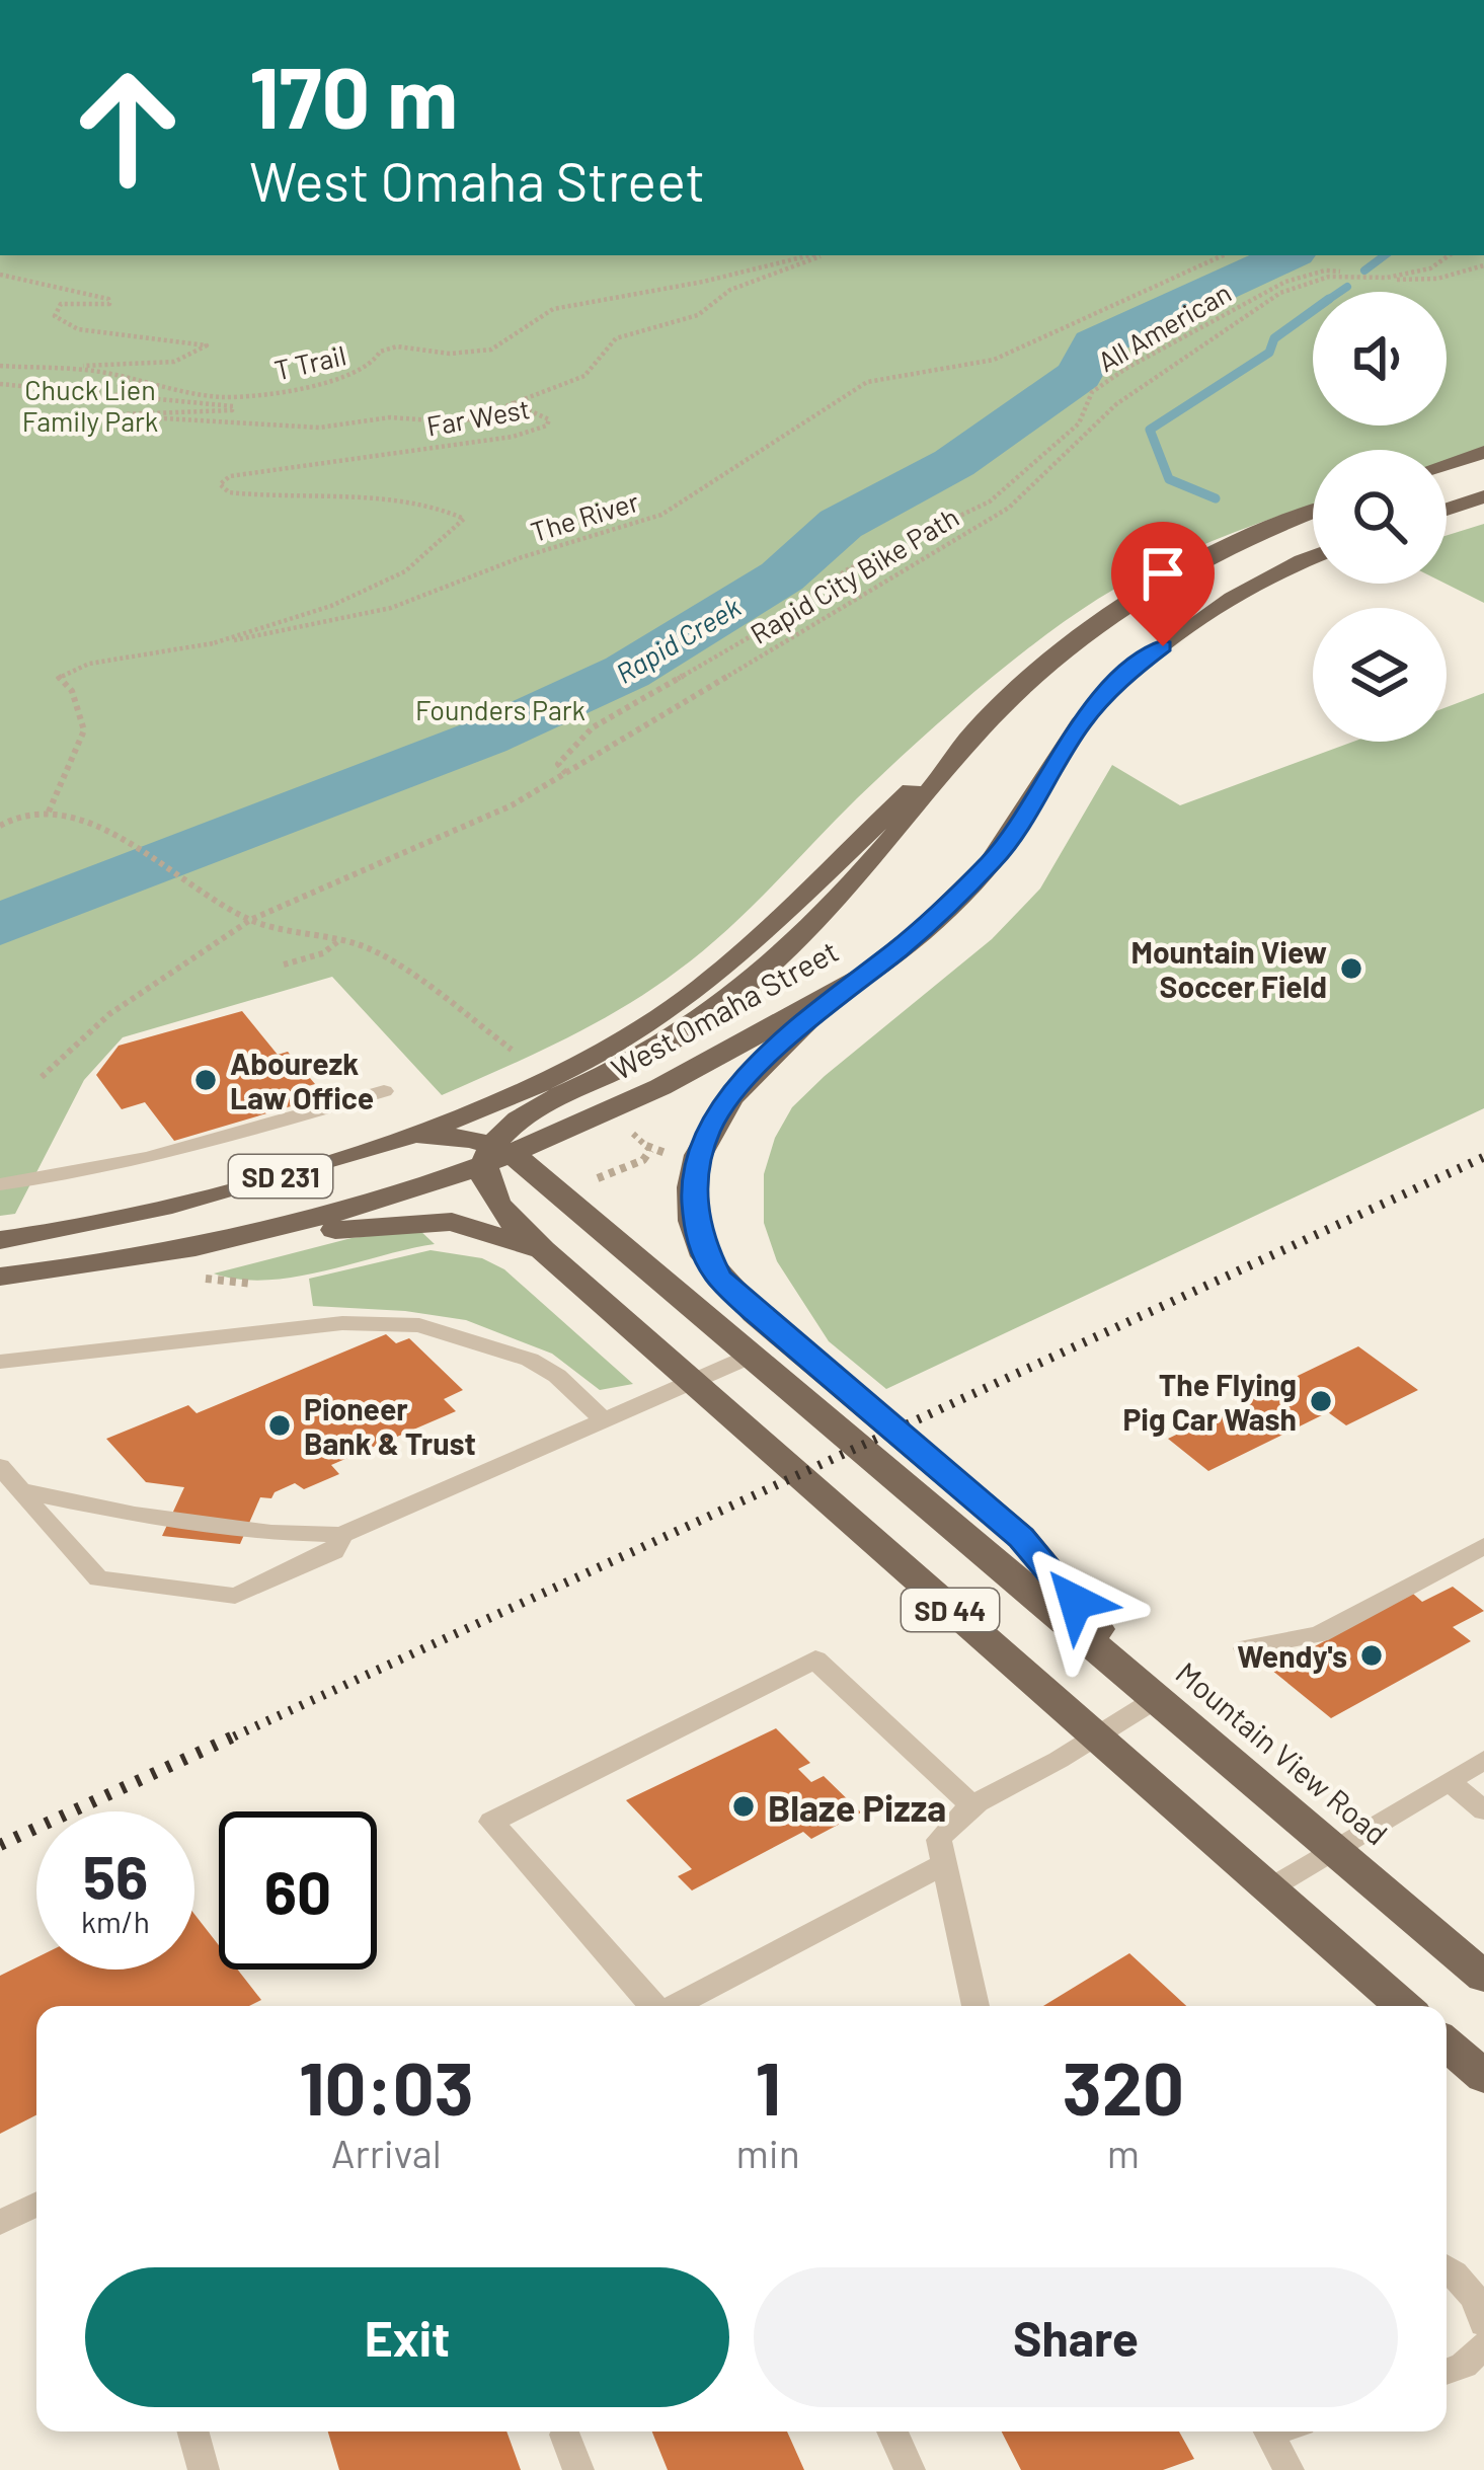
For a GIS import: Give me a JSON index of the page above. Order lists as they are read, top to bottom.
{
  "streets": {
    "main road": [
      "West Omaha Street",
      "SD 231",
      "SD 44",
      "Mountain View Road"
    ],
    "path": [
      "All American",
      "T Trail",
      "Far West",
      "The River",
      "Rapid City Bike Path"
    ]
  },
  "crossings": [
    ["All American", "Rapid City Bike Path"],
    ["Far West", "The River"],
    ["West Omaha Street", "SD 44"],
    ["West Omaha Street", "Mountain View Road"],
    ["SD 44", "Mountain View Road"]
  ],
  "water": ["Rapid Creek"],
  "parks": ["Chuck Lien Family Park", "Founders Park"],
  "places": [
    "Mountain View Soccer Field",
    "Abourezk Law Office",
    "The Flying Pig Car Wash",
    "Pioneer Bank & Trust",
    "Wendy's",
    "Blaze Pizza"
  ],
  "page": {
    "turn": ["170 m", "West Omaha Street"],
    "speed": "56 km/h",
    "limit": "60",
    "eta": [
      "10:03",
      "Arrival",
      "1",
      "min",
      "320",
      "m"
    ],
    "buttons": ["Exit", "Share"]
  }
}
